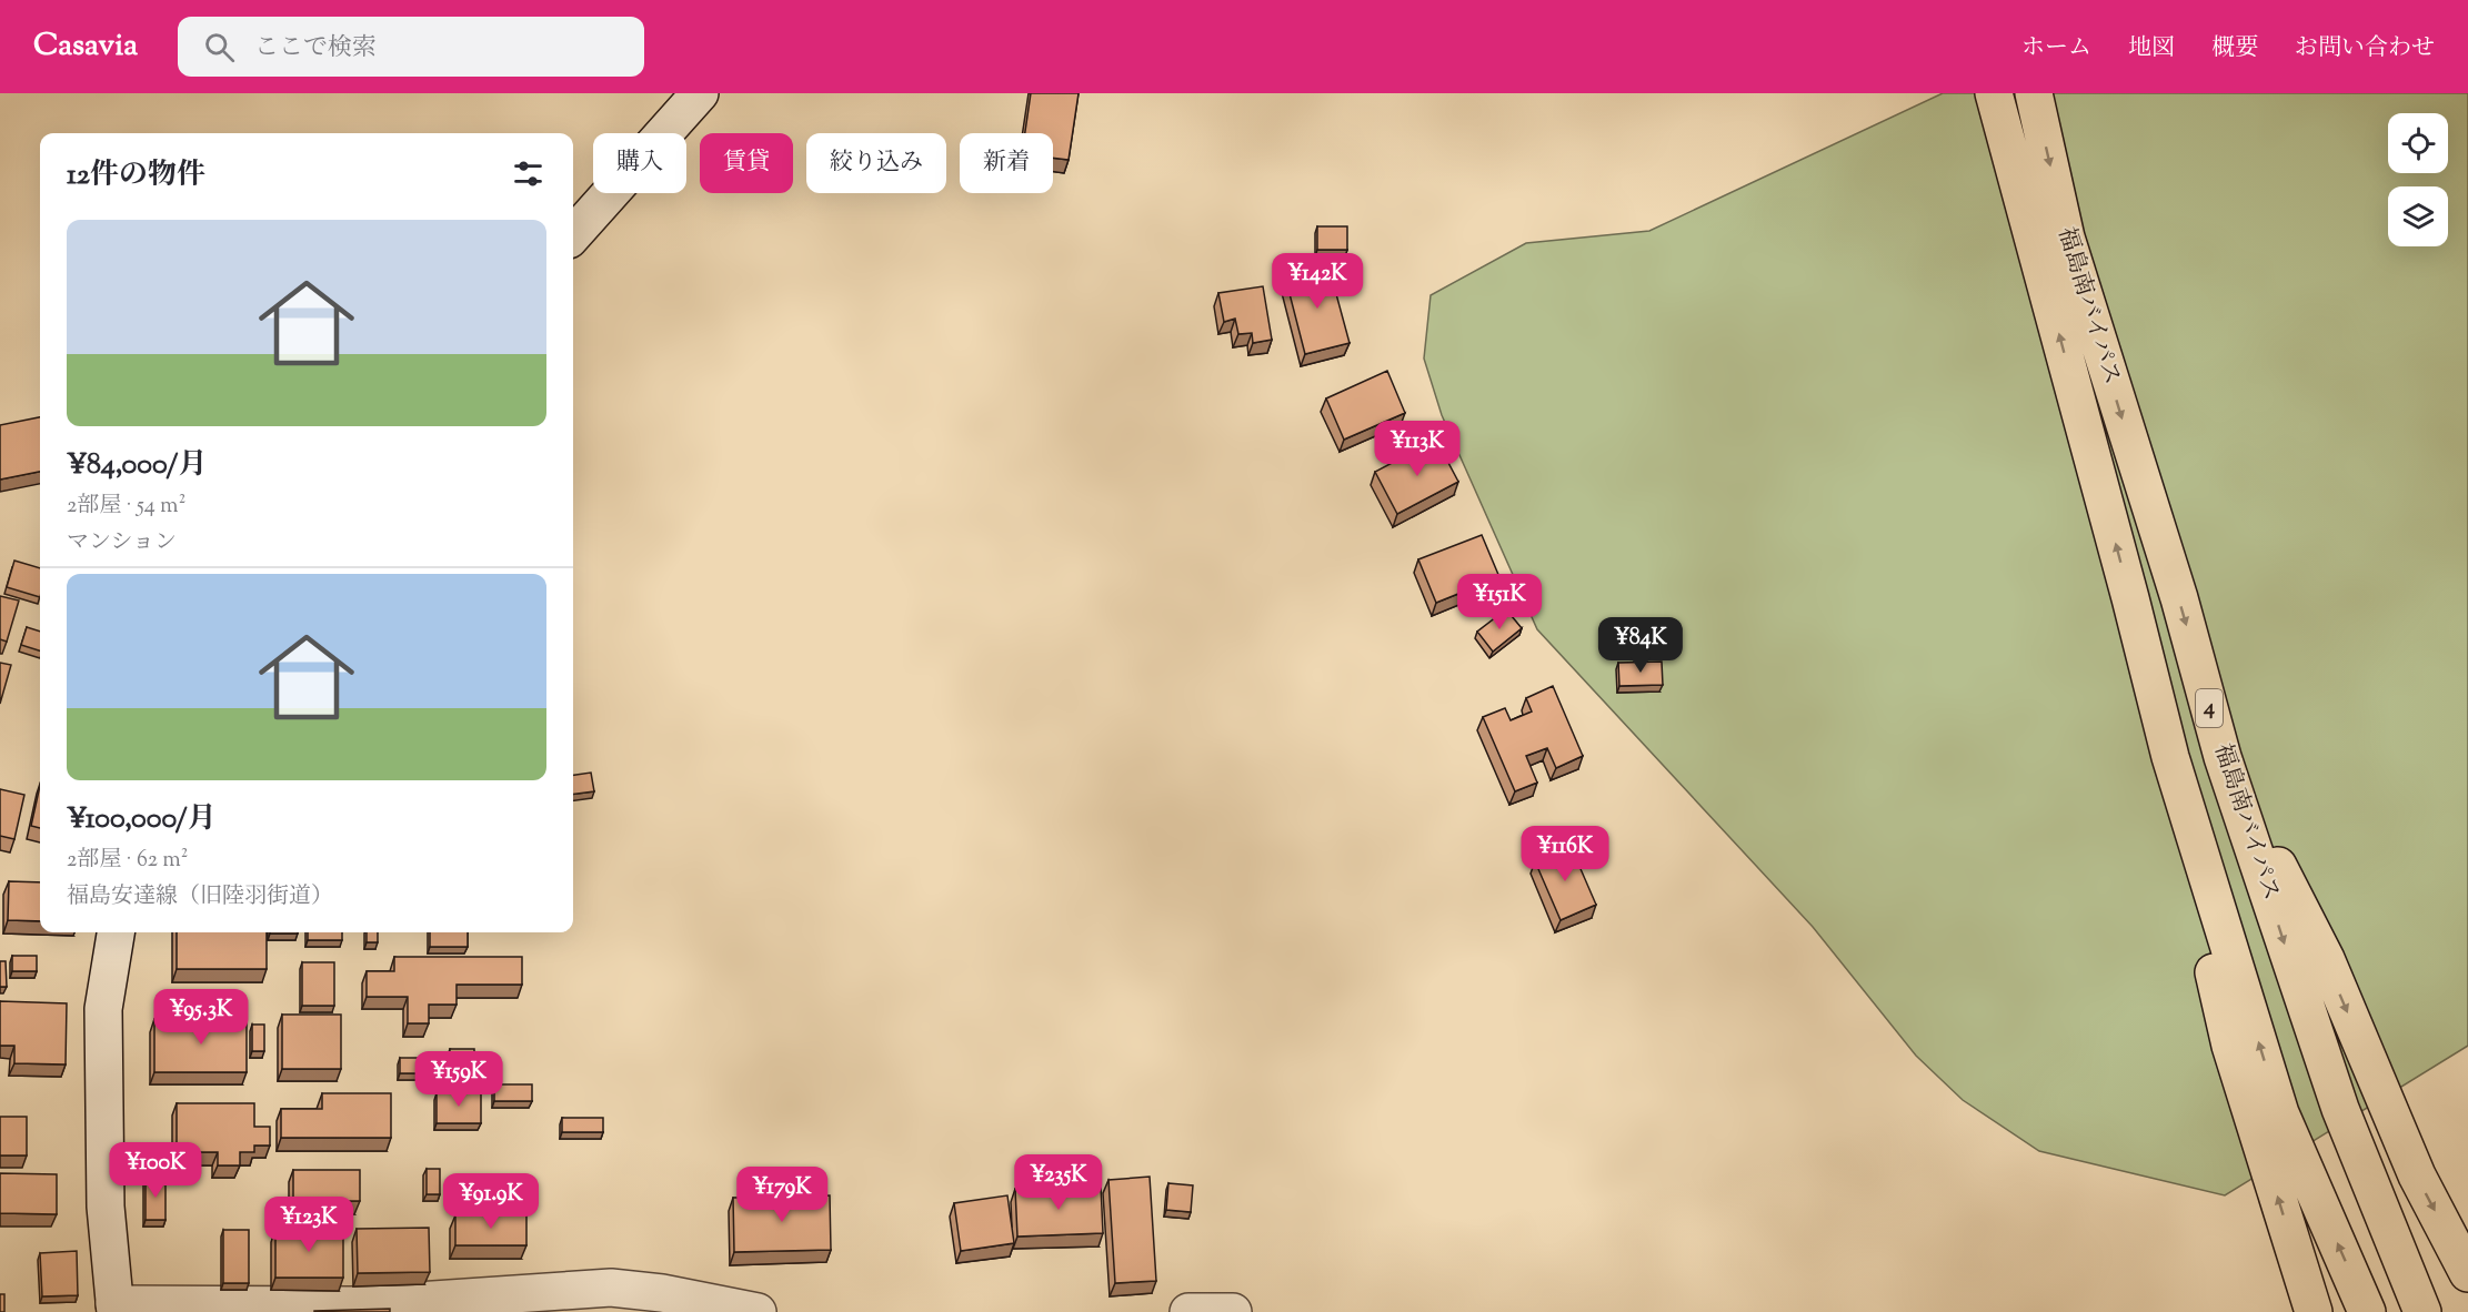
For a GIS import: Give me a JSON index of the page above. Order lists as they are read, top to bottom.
{
  "streets": {
    "highway": ["福島南バイパス", "4"]
  },
  "page": {
    "header": "Casavia",
    "search": "ここで検索",
    "nav": [
      "ホーム",
      "地図",
      "概要",
      "お問い合わせ"
    ],
    "chip": [
      "購入",
      "賃貸",
      "絞り込み",
      "新着"
    ],
    "heading": "12件の物件",
    "list": [
      {
        "name": "¥84,000/月",
        "note": "2部屋 · 54 m² · マンション"
      },
      {
        "name": "¥100,000/月",
        "note": "2部屋 · 62 m² · 福島安達線（旧陸羽街道）"
      }
    ],
    "price": [
      "¥142K",
      "¥113K",
      "¥151K",
      "¥84K",
      "¥116K",
      "¥95.3K",
      "¥159K",
      "¥100K",
      "¥235K",
      "¥179K",
      "¥91.9K",
      "¥123K"
    ]
  }
}
